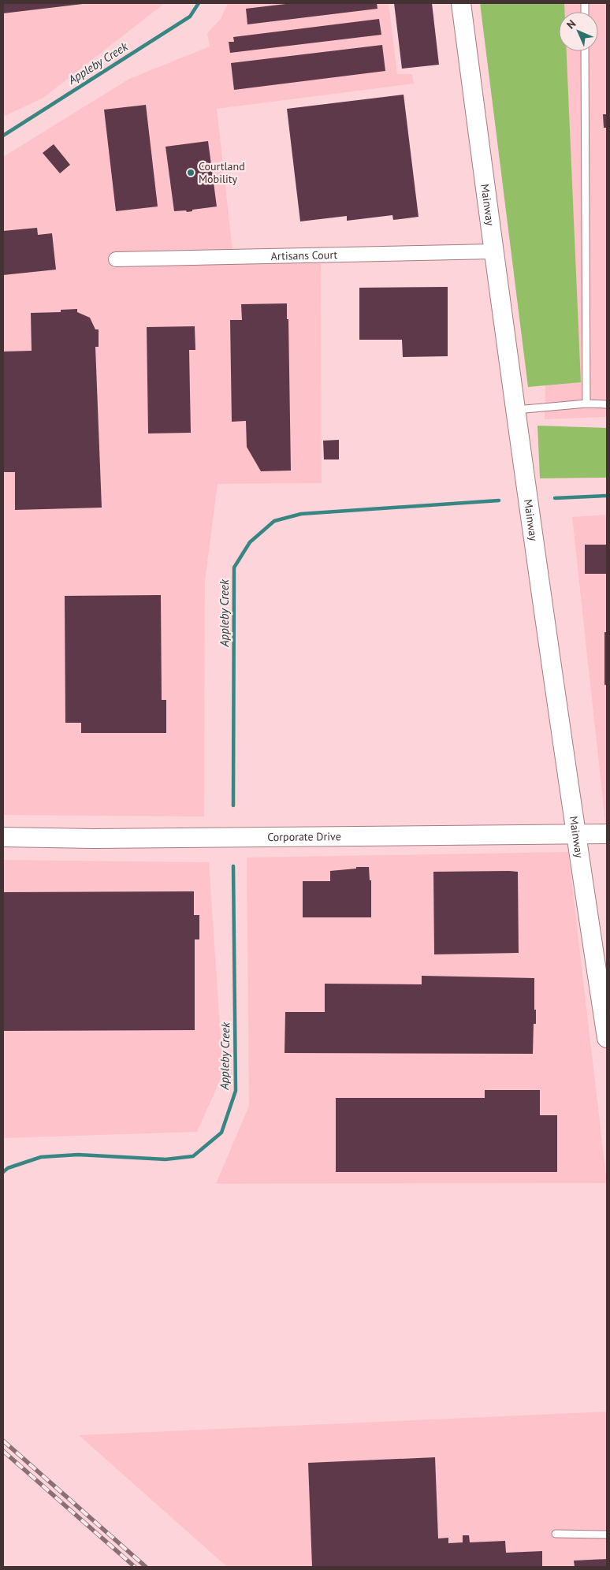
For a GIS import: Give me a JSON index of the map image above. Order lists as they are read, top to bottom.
{
  "streets": {
    "street": ["Mainway", "Artisans Court", "Corporate Drive"]
  },
  "crossings": [
    ["Mainway", "Artisans Court"],
    ["Mainway", "Corporate Drive"]
  ],
  "water": ["Appleby Creek"],
  "places": ["Courtland Mobility"],
  "north": "top left"
}
